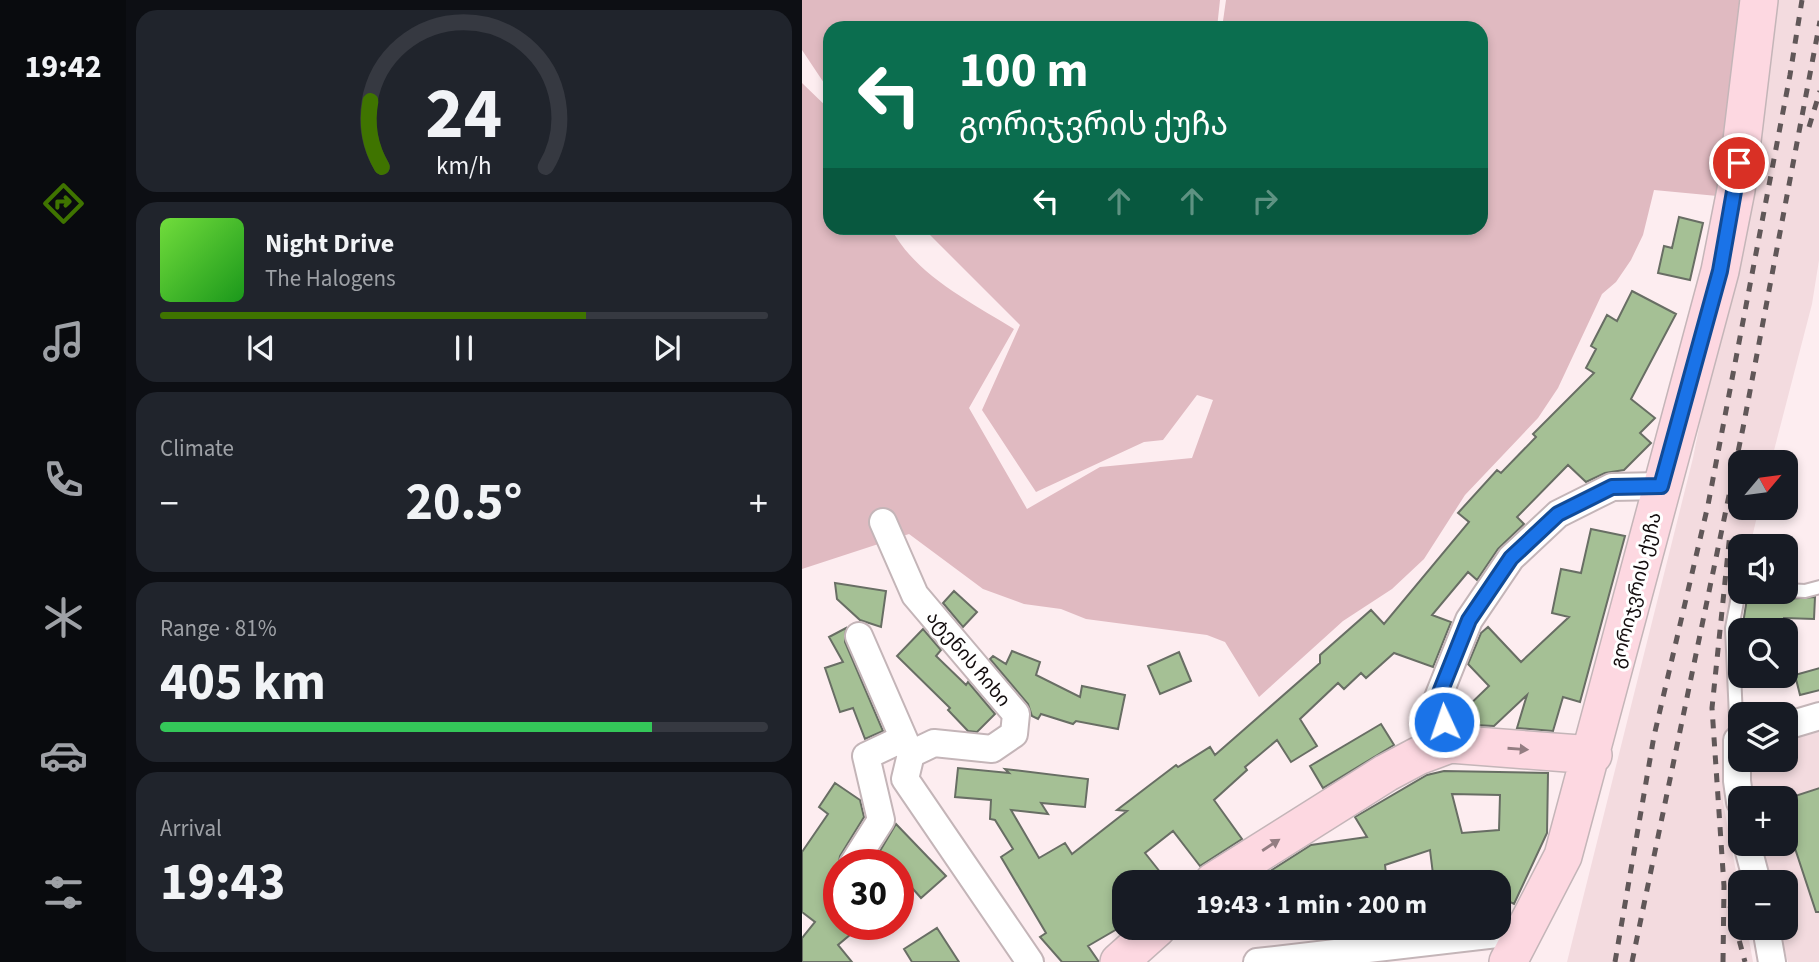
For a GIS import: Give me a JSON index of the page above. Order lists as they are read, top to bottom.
{
  "streets": {
    "main road": ["გორიჯვრის ქუჩა"],
    "street": ["ატენის ჩიხი"]
  },
  "north": "top right",
  "page": {
    "tabs": "19:42",
    "turn": ["100 m", "გორიჯვრის ქუჩა"],
    "song": ["Night Drive", "The Halogens"],
    "tile": [
      "Climate",
      ["Range · 81%", "405 km"],
      ["Arrival", "19:43"]
    ],
    "map_buttons": ["+", "−"],
    "heat": ["−", "20.5°", "+"],
    "limit": "30",
    "trip": "19:43 · 1 min · 200 m",
    "gauge": ["24", "km/h"]
  }
}
